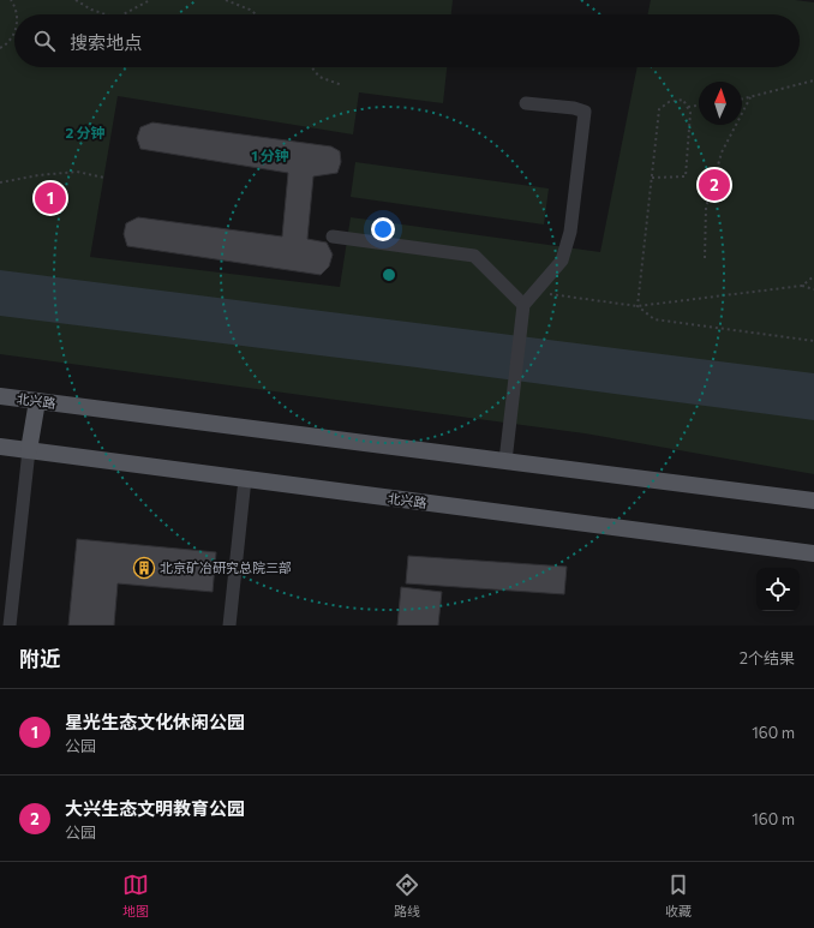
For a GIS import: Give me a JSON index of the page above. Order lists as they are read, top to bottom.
{
  "streets": {
    "main road": ["北兴路"]
  },
  "places": {
    "building": ["北京矿冶研究总院三部"]
  },
  "north": "top",
  "page": {
    "search": "搜索地点",
    "pins": ["2", "1"],
    "heading": ["附近", "2个结果"],
    "list": [
      {
        "mark": "1",
        "name": "星光生态文化休闲公园",
        "note": "公园",
        "value": "160 m"
      },
      {
        "mark": "2",
        "name": "大兴生态文明教育公园",
        "note": "公园",
        "value": "160 m"
      }
    ],
    "nav": ["地图", "路线", "收藏"]
  },
  "rings": ["2 分钟", "1 分钟"]
}
